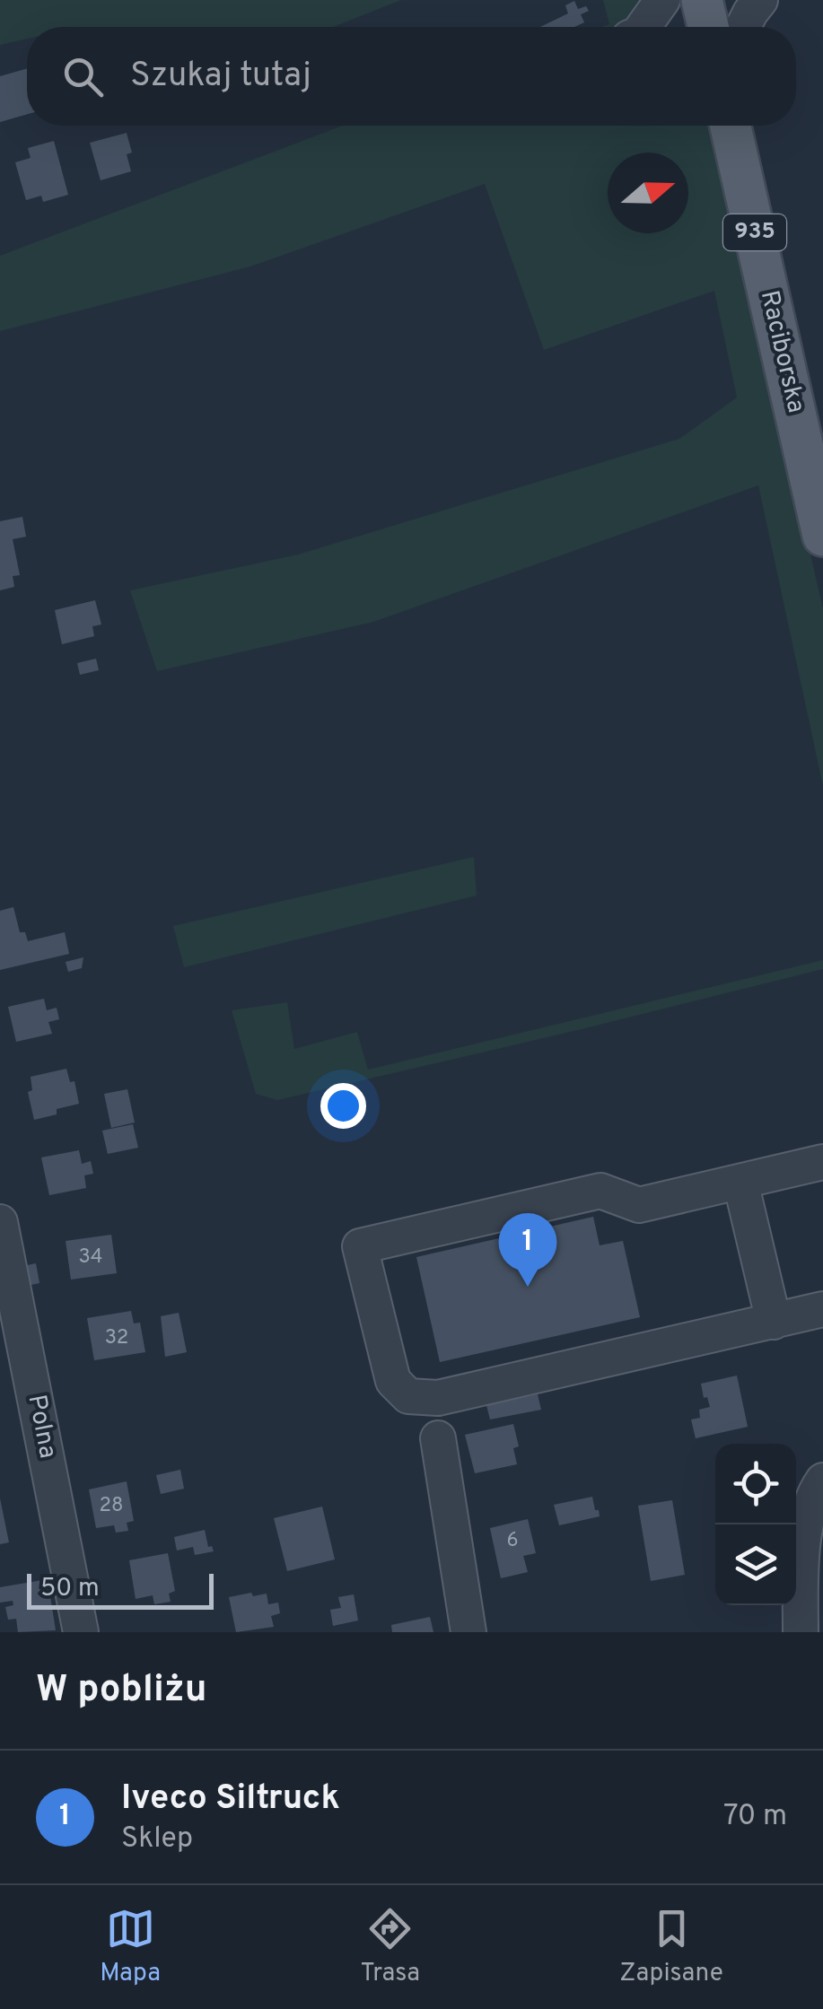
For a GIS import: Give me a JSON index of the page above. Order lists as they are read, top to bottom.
{
  "streets": {
    "main road": ["935", "Raciborska"],
    "street": ["Polna"]
  },
  "house_numbers": [
    "34",
    "32",
    "28",
    "6"
  ],
  "scale_bar": "50 m",
  "north": "right",
  "page": {
    "search": "Szukaj tutaj",
    "pins": "1",
    "scale": "50 m",
    "heading": "W pobliżu",
    "list": [
      {
        "mark": "1",
        "name": "Iveco Siltruck",
        "note": "Sklep",
        "value": "70 m"
      }
    ],
    "nav": ["Mapa", "Trasa", "Zapisane"]
  }
}
